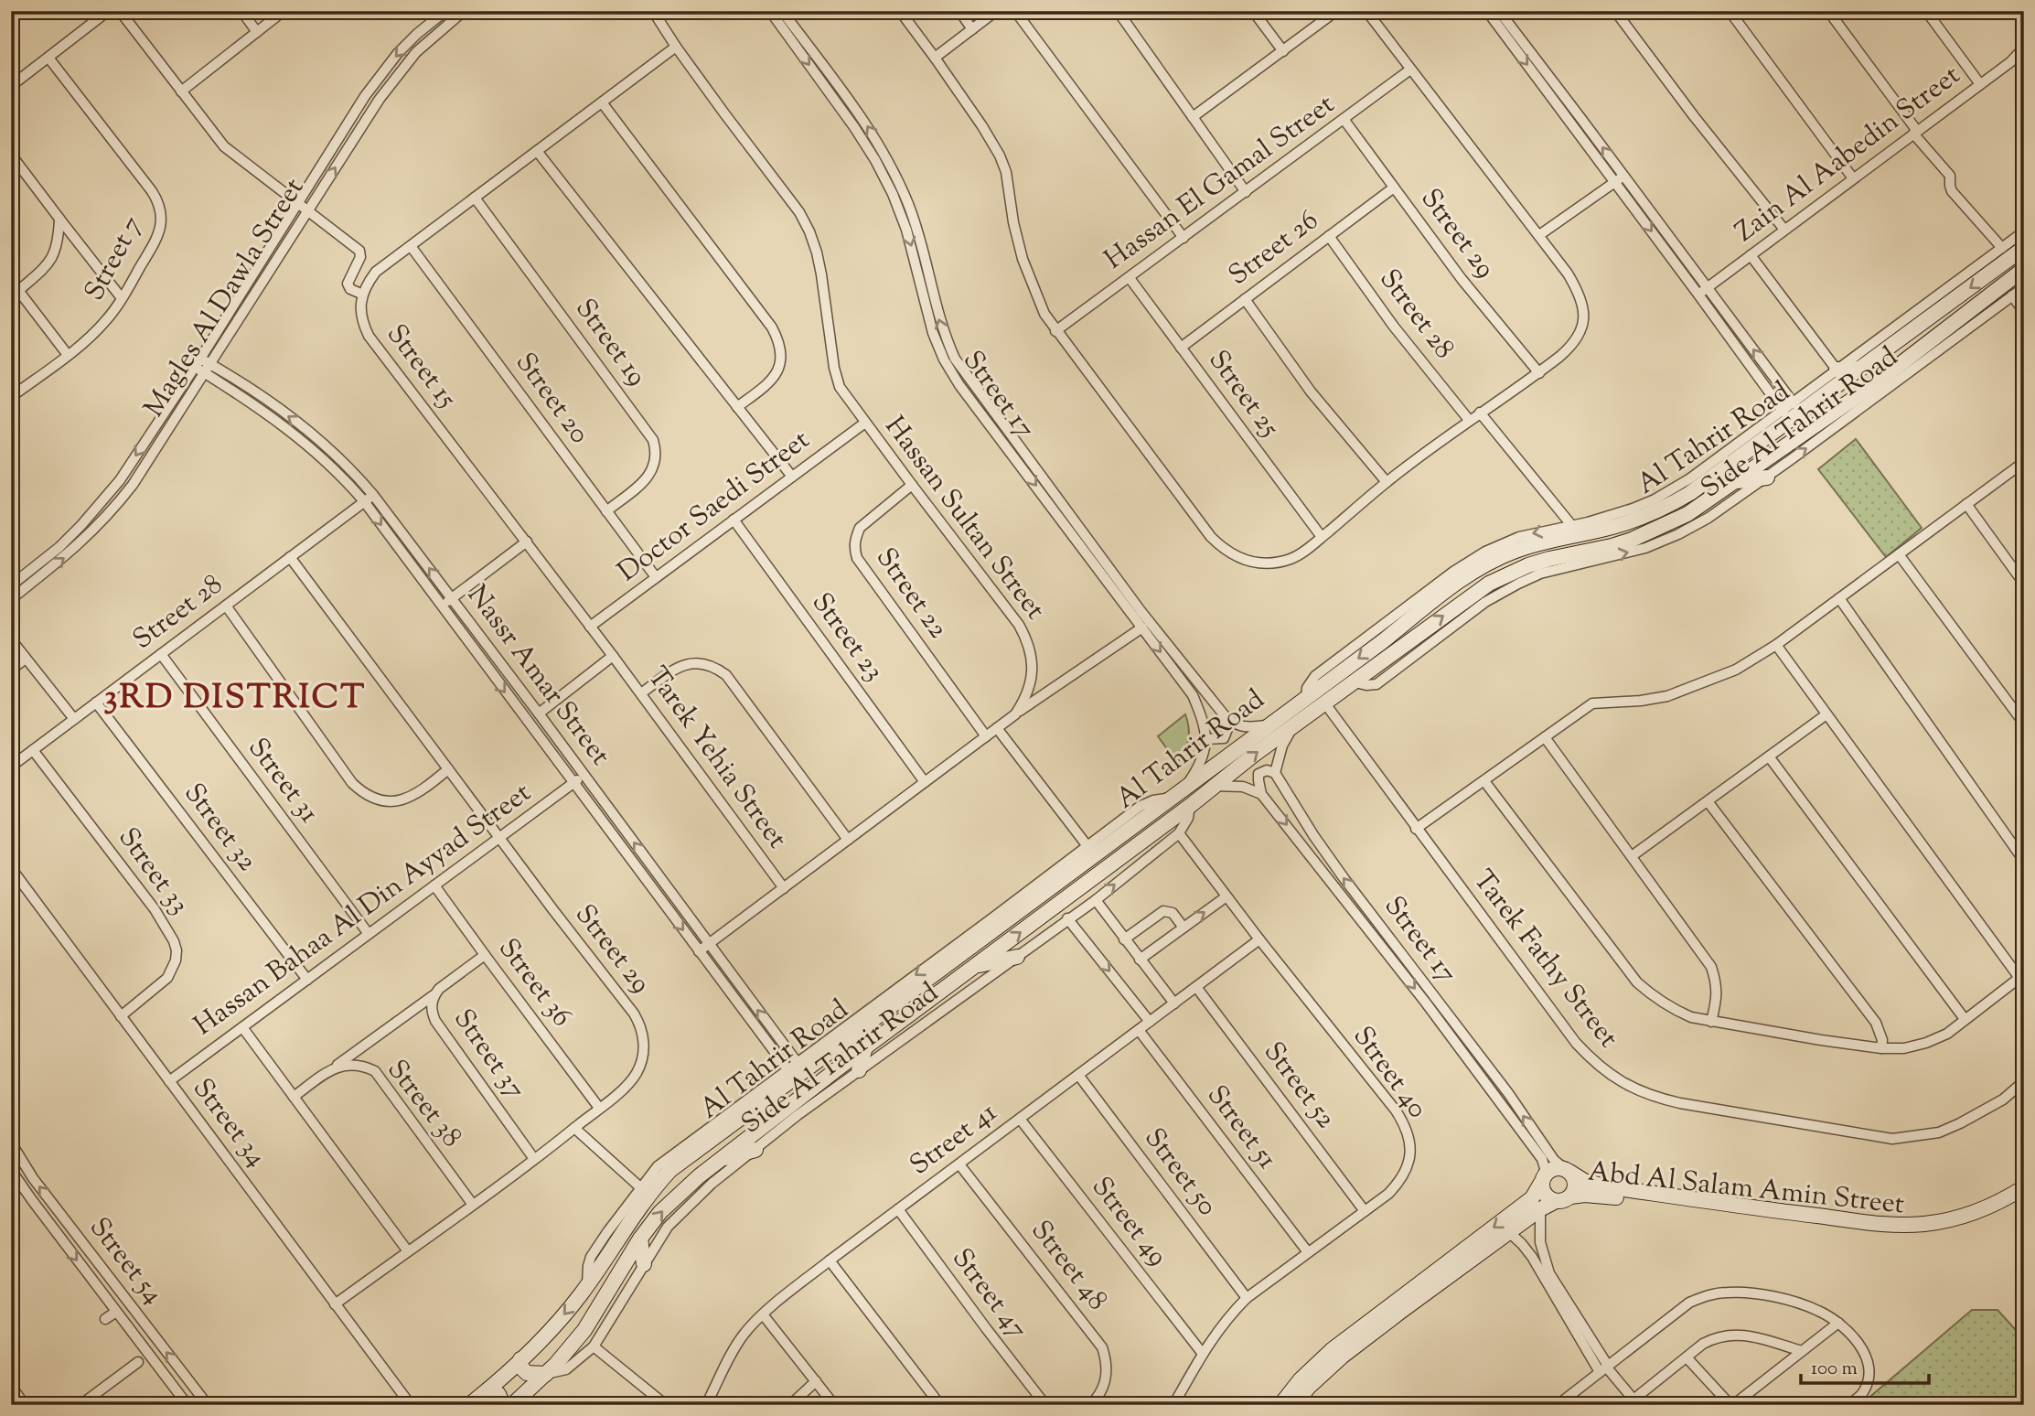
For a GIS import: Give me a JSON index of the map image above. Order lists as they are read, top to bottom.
{
  "streets": {
    "street": [
      "Zain Al Aabedin Street",
      "Hassan El Gamal Street",
      "Street 29",
      "Street 26",
      "Street 7",
      "Magles Al Dawla Street",
      "Street 28",
      "Street 19",
      "Street 15",
      "Street 25",
      "Street 17",
      "Street 20",
      "Side Al Tahrir Road",
      "Al Tahrir Road",
      "Doctor Saedi Street",
      "Hassan Sultan Street",
      "Street 22",
      "Street 23",
      "Nassr Amar Street",
      "Tarek Yehia Street",
      "Street 31",
      "Street 32",
      "Street 33",
      "Hassan Bahaa Al Din Ayyad Street",
      "Tarek Fathy Street",
      "Street 36",
      "Street 37",
      "Street 40",
      "Street 52",
      "Street 38",
      "Street 34",
      "Street 51",
      "Street 41",
      "Street 50",
      "Abd Al Salam Amin Street",
      "Street 49",
      "Street 54",
      "Street 48",
      "Street 47"
    ]
  },
  "crossings": [
    ["Hassan El Gamal Street", "Street 29"],
    ["Hassan El Gamal Street", "Street 25"],
    ["Street 29", "Street 26"],
    ["Street 29", "Street 28"],
    ["Street 29", "Hassan Bahaa Al Din Ayyad Street"],
    ["Street 29", "Street 36"],
    ["Street 29", "Street 37"],
    ["Street 29", "Street 38"],
    ["Street 29", "Street 34"],
    ["Street 26", "Street 28"],
    ["Street 26", "Street 25"],
    ["Magles Al Dawla Street", "Nassr Amar Street"],
    ["Street 28", "Nassr Amar Street"],
    ["Street 28", "Street 31"],
    ["Street 28", "Street 32"],
    ["Street 28", "Street 33"],
    ["Street 19", "Street 20"],
    ["Street 15", "Doctor Saedi Street"],
    ["Street 15", "Tarek Yehia Street"],
    ["Street 17", "Al Tahrir Road"],
    ["Street 17", "Abd Al Salam Amin Street"],
    ["Street 20", "Doctor Saedi Street"],
    ["Side Al Tahrir Road", "Al Tahrir Road"],
    ["Side Al Tahrir Road", "Nassr Amar Street"],
    ["Side Al Tahrir Road", "Street 40"],
    ["Al Tahrir Road", "Tarek Fathy Street"],
    ["Doctor Saedi Street", "Hassan Sultan Street"],
    ["Doctor Saedi Street", "Street 23"],
    ["Hassan Sultan Street", "Street 22"],
    ["Hassan Sultan Street", "Street 23"],
    ["Hassan Sultan Street", "Nassr Amar Street"],
    ["Hassan Sultan Street", "Tarek Yehia Street"],
    ["Nassr Amar Street", "Hassan Bahaa Al Din Ayyad Street"],
    ["Street 31", "Hassan Bahaa Al Din Ayyad Street"],
    ["Street 32", "Hassan Bahaa Al Din Ayyad Street"],
    ["Street 33", "Street 34"],
    ["Hassan Bahaa Al Din Ayyad Street", "Street 36"],
    ["Hassan Bahaa Al Din Ayyad Street", "Street 34"],
    ["Street 36", "Street 37"],
    ["Street 40", "Street 52"],
    ["Street 40", "Street 51"],
    ["Street 40", "Street 41"],
    ["Street 40", "Street 50"],
    ["Street 40", "Street 49"],
    ["Street 52", "Street 41"],
    ["Street 51", "Street 41"],
    ["Street 41", "Street 50"],
    ["Street 41", "Street 49"],
    ["Street 41", "Street 48"],
    ["Street 41", "Street 47"]
  ],
  "districts": ["3RD DISTRICT"],
  "scale_bar": "100 m"
}
